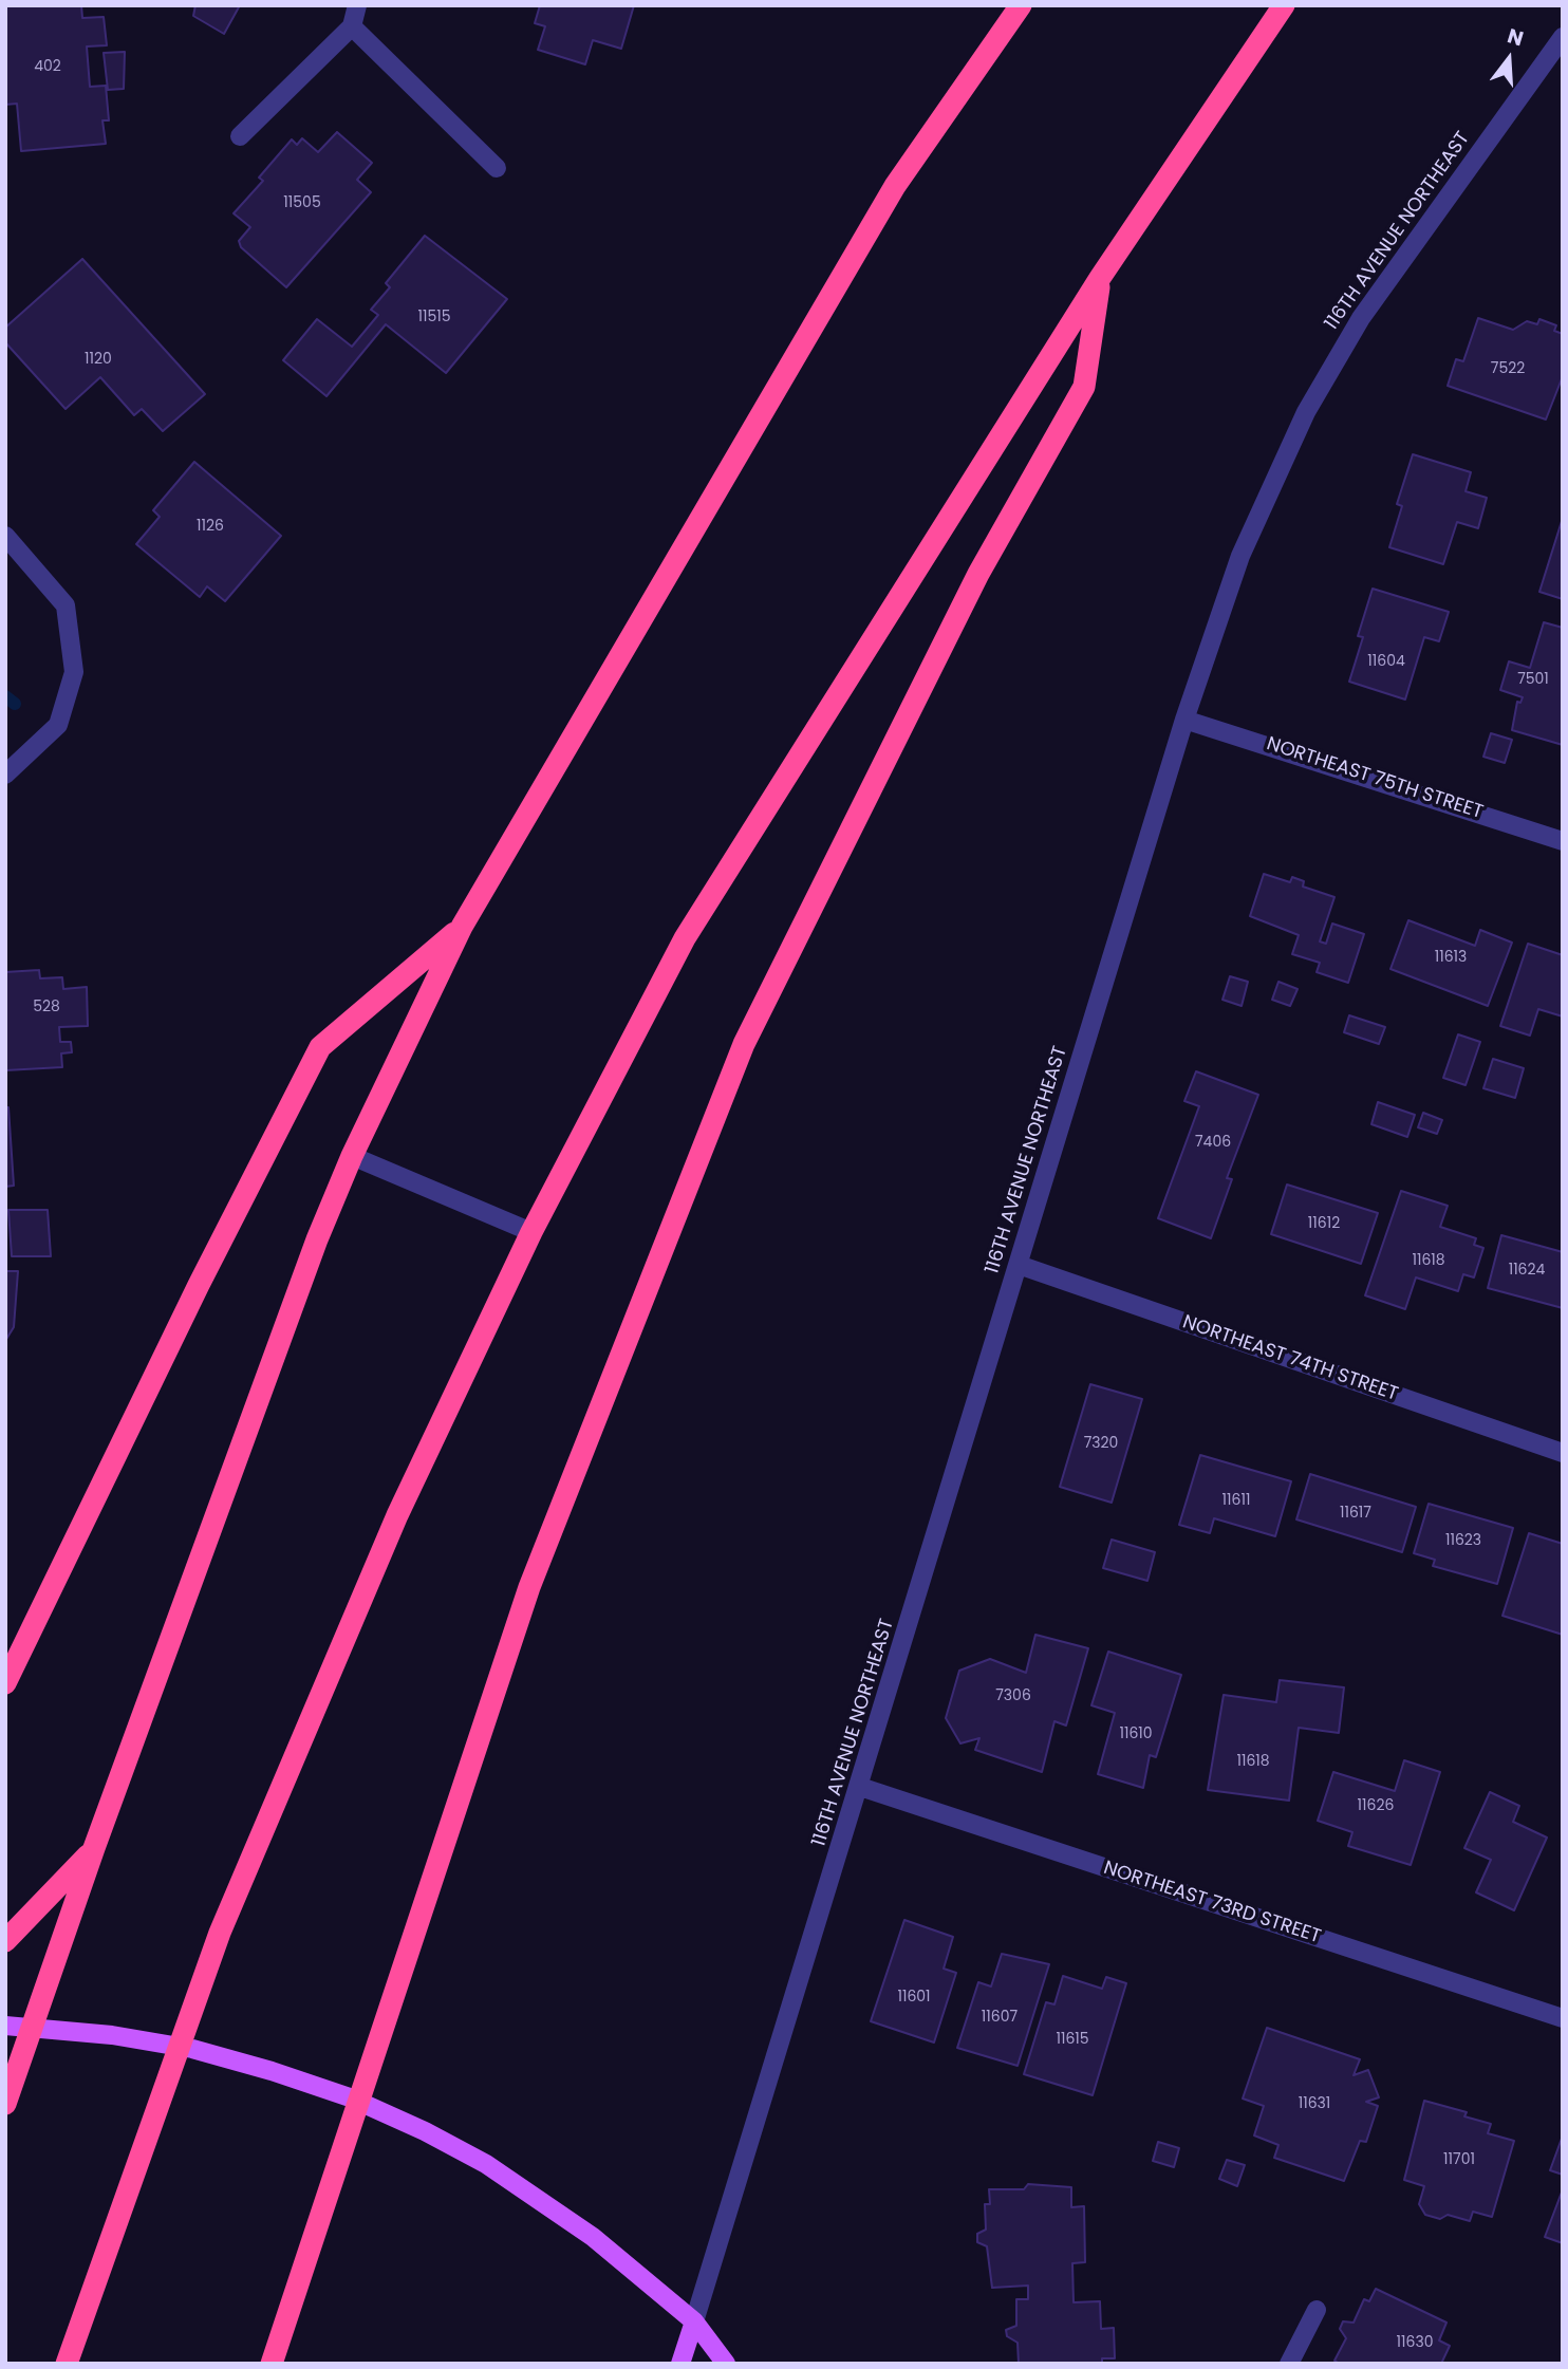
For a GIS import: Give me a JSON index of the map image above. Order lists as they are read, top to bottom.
{
  "streets": {
    "main road": ["116TH AVENUE NORTHEAST"],
    "street": ["NORTHEAST 75TH STREET", "NORTHEAST 74TH STREET", "NORTHEAST 73RD STREET"]
  },
  "crossings": [
    ["116TH AVENUE NORTHEAST", "NORTHEAST 75TH STREET"],
    ["116TH AVENUE NORTHEAST", "NORTHEAST 74TH STREET"],
    ["116TH AVENUE NORTHEAST", "NORTHEAST 73RD STREET"]
  ],
  "house_numbers": [
    "402",
    "11505",
    "11515",
    "1120",
    "7522",
    "1126",
    "11604",
    "7501",
    "11613",
    "528",
    "7406",
    "11612",
    "11618",
    "11624",
    "7320",
    "11611",
    "11617",
    "11623",
    "7306",
    "11610",
    "11618",
    "11626",
    "11601",
    "11607",
    "11615",
    "11631",
    "11701",
    "11630"
  ],
  "north": "top"
}
